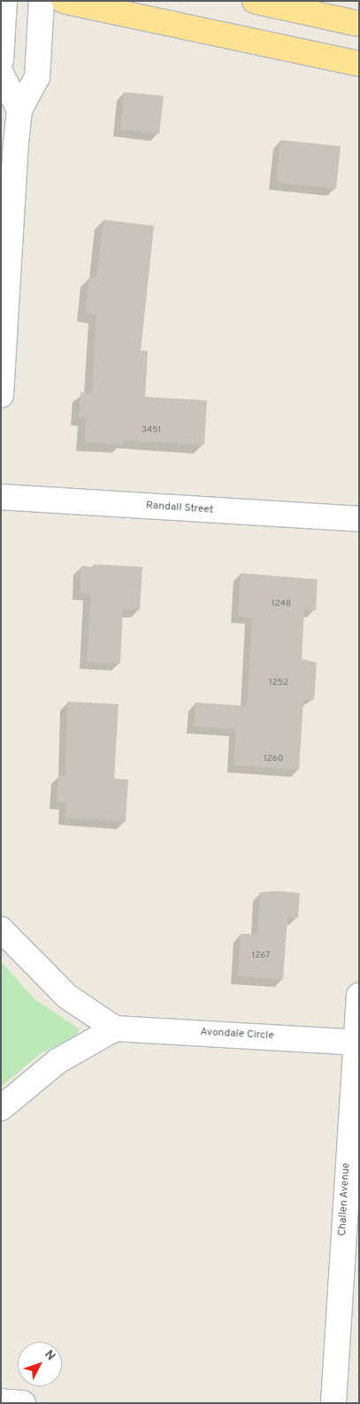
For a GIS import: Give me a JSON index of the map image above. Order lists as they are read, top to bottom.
{
  "streets": {
    "street": ["Randall Street", "Avondale Circle", "Challen Avenue"]
  },
  "crossings": [
    ["Avondale Circle", "Challen Avenue"]
  ],
  "house_numbers": [
    "3451",
    "1248",
    "1252",
    "1260",
    "1267"
  ],
  "north": "top right"
}
